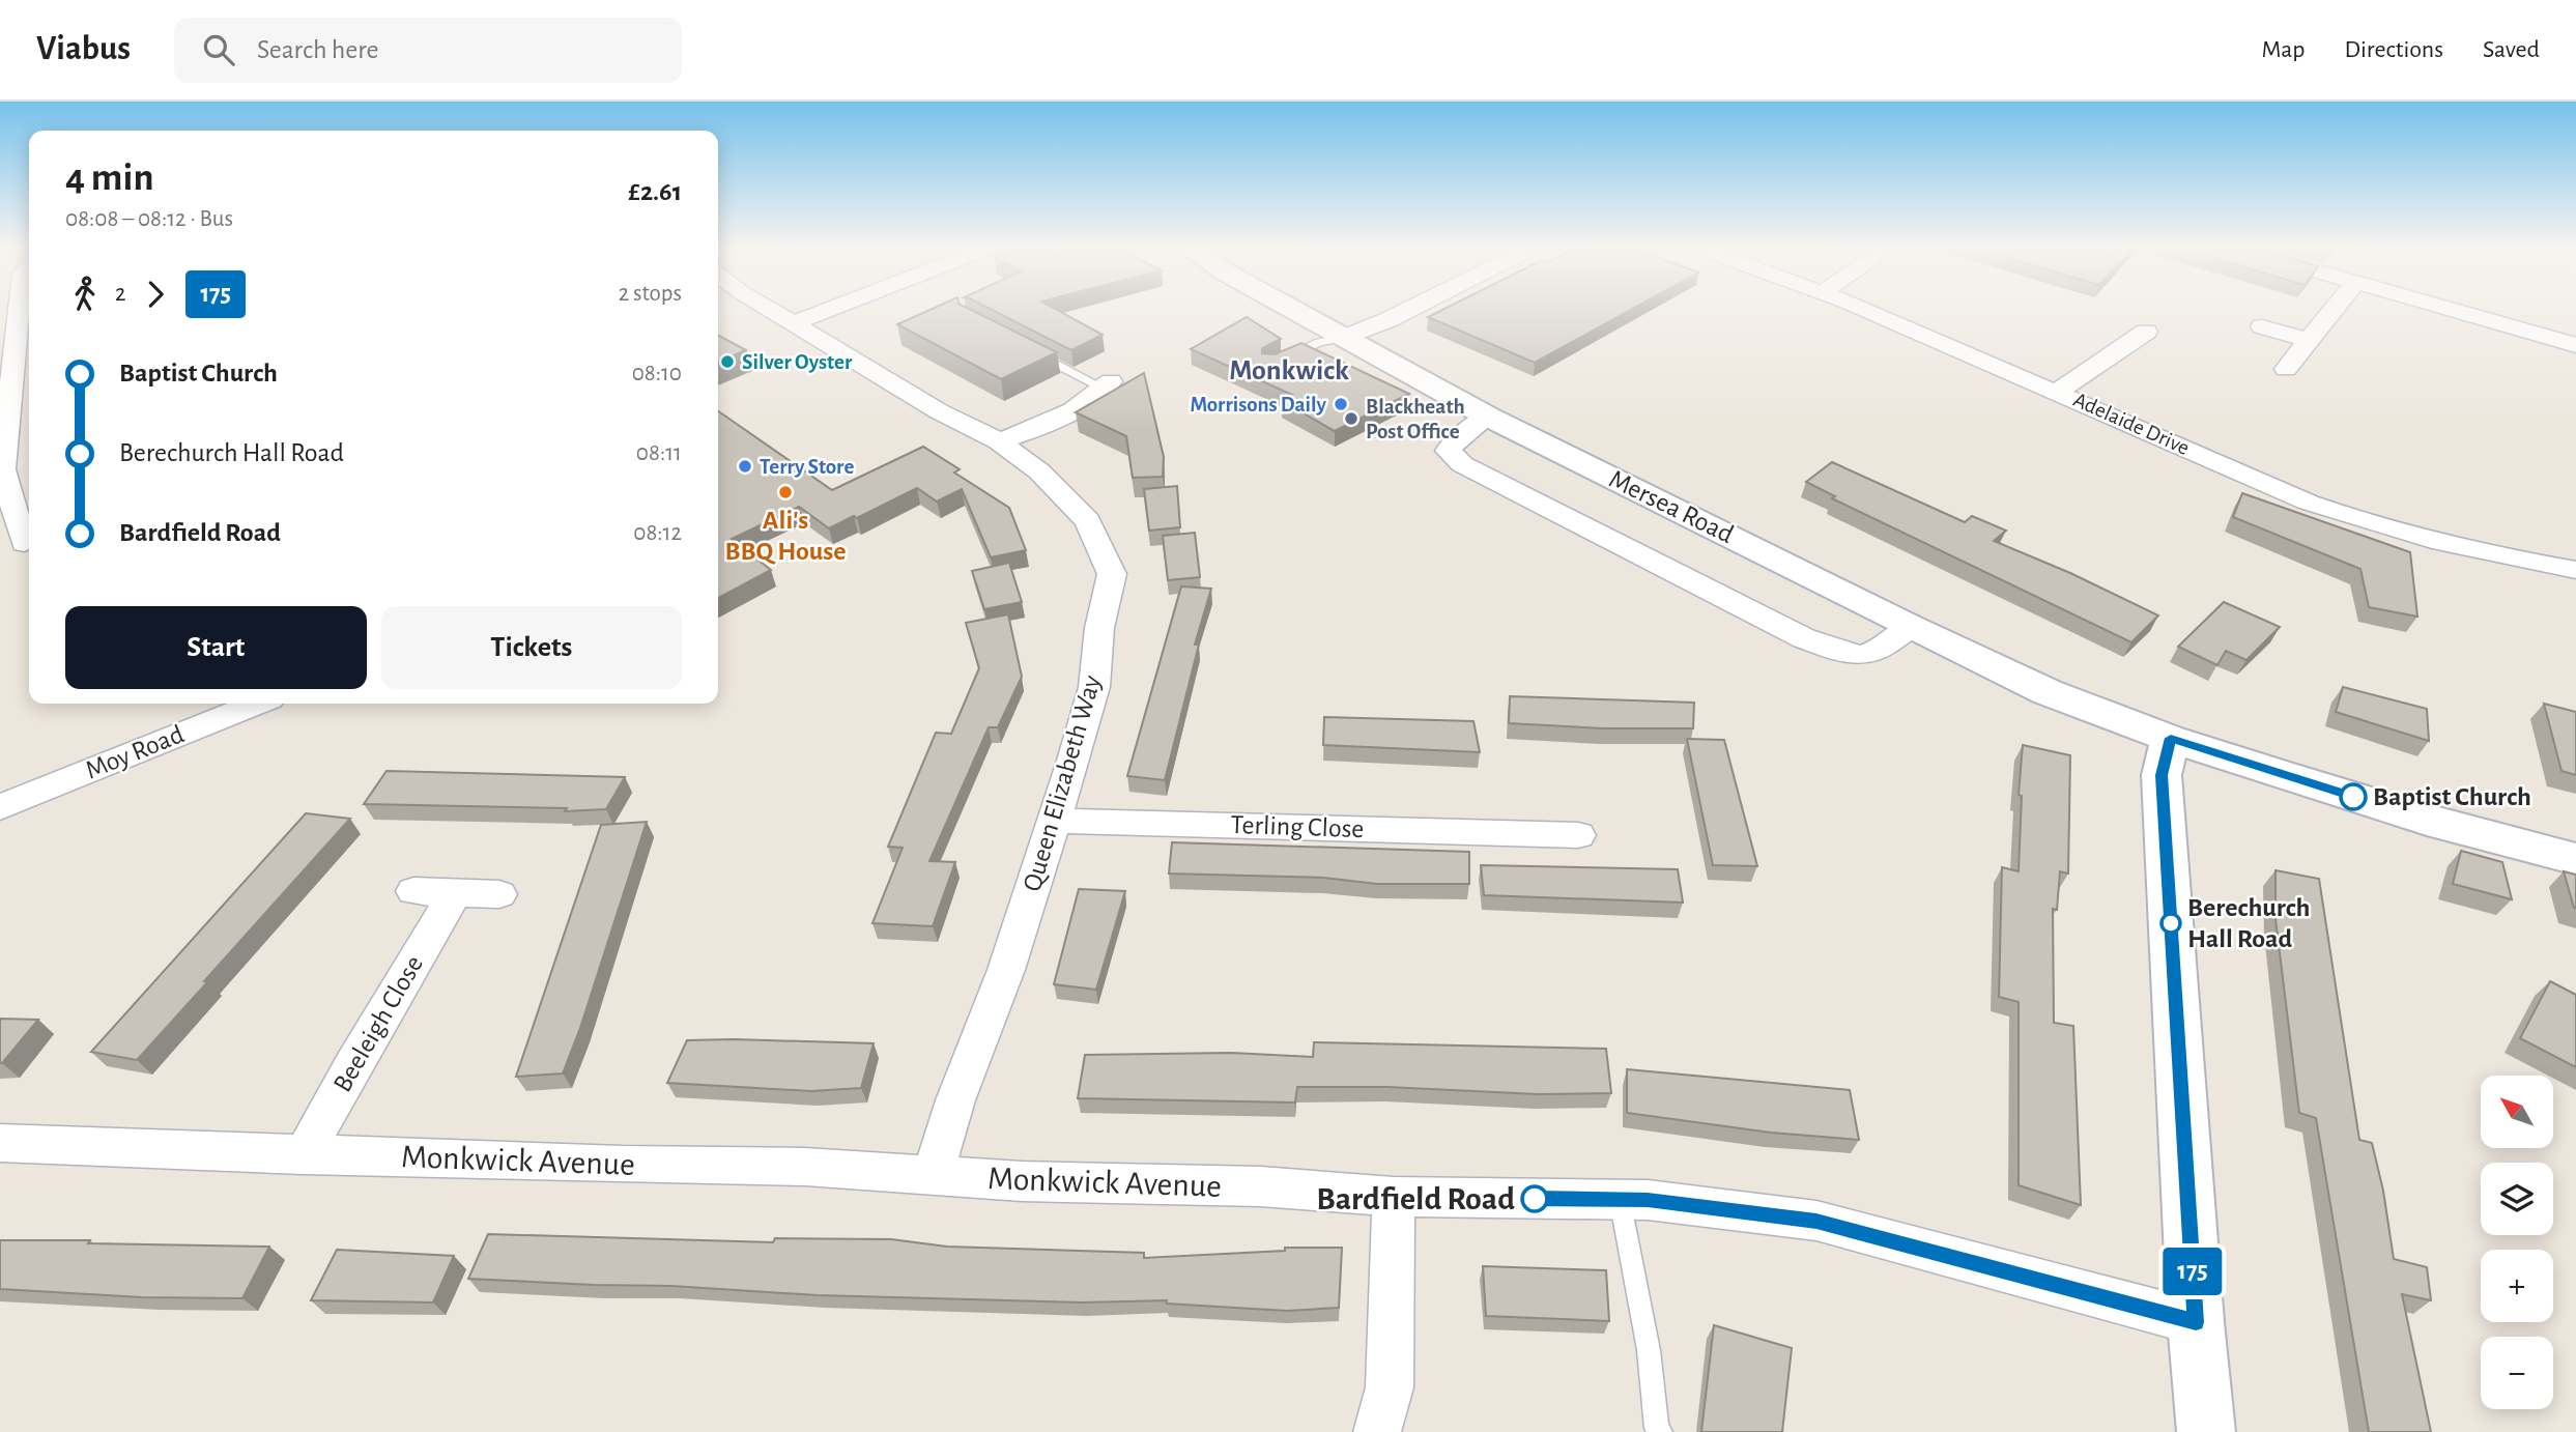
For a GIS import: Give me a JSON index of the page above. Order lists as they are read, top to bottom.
{
  "streets": {
    "main road": ["Mersea Road"],
    "street": [
      "Adelaide Drive",
      "Moy Road",
      "Queen Elizabeth Way",
      "Terling Close",
      "Beeleigh Close",
      "Monkwick Avenue"
    ]
  },
  "crossings": [
    ["Queen Elizabeth Way", "Terling Close"],
    ["Queen Elizabeth Way", "Monkwick Avenue"],
    ["Beeleigh Close", "Monkwick Avenue"]
  ],
  "districts": ["Monkwick"],
  "places": [
    "Silver Oyster",
    "Morrisons Daily",
    "Blackheath Post Office",
    "Terry Store",
    "Ali's BBQ House",
    "Baptist Church",
    "Berechurch Hall Road",
    "Bardfield Road"
  ],
  "lines": ["bus line 175"],
  "north": "top left",
  "page": {
    "header": "Viabus",
    "search": "Search here",
    "nav": ["Map", "Directions", "Saved"],
    "on_map": "175",
    "heading": ["4 min", "08:08 – 08:12 · Bus", "£2.61"],
    "legs": ["2", "175", "2 stops"],
    "list": [
      {
        "name": "Baptist Church",
        "value": "08:10"
      },
      {
        "name": "Berechurch Hall Road",
        "value": "08:11"
      },
      {
        "name": "Bardfield Road",
        "value": "08:12"
      }
    ],
    "buttons": ["Start", "Tickets"],
    "map_buttons": ["+", "−"]
  }
}
